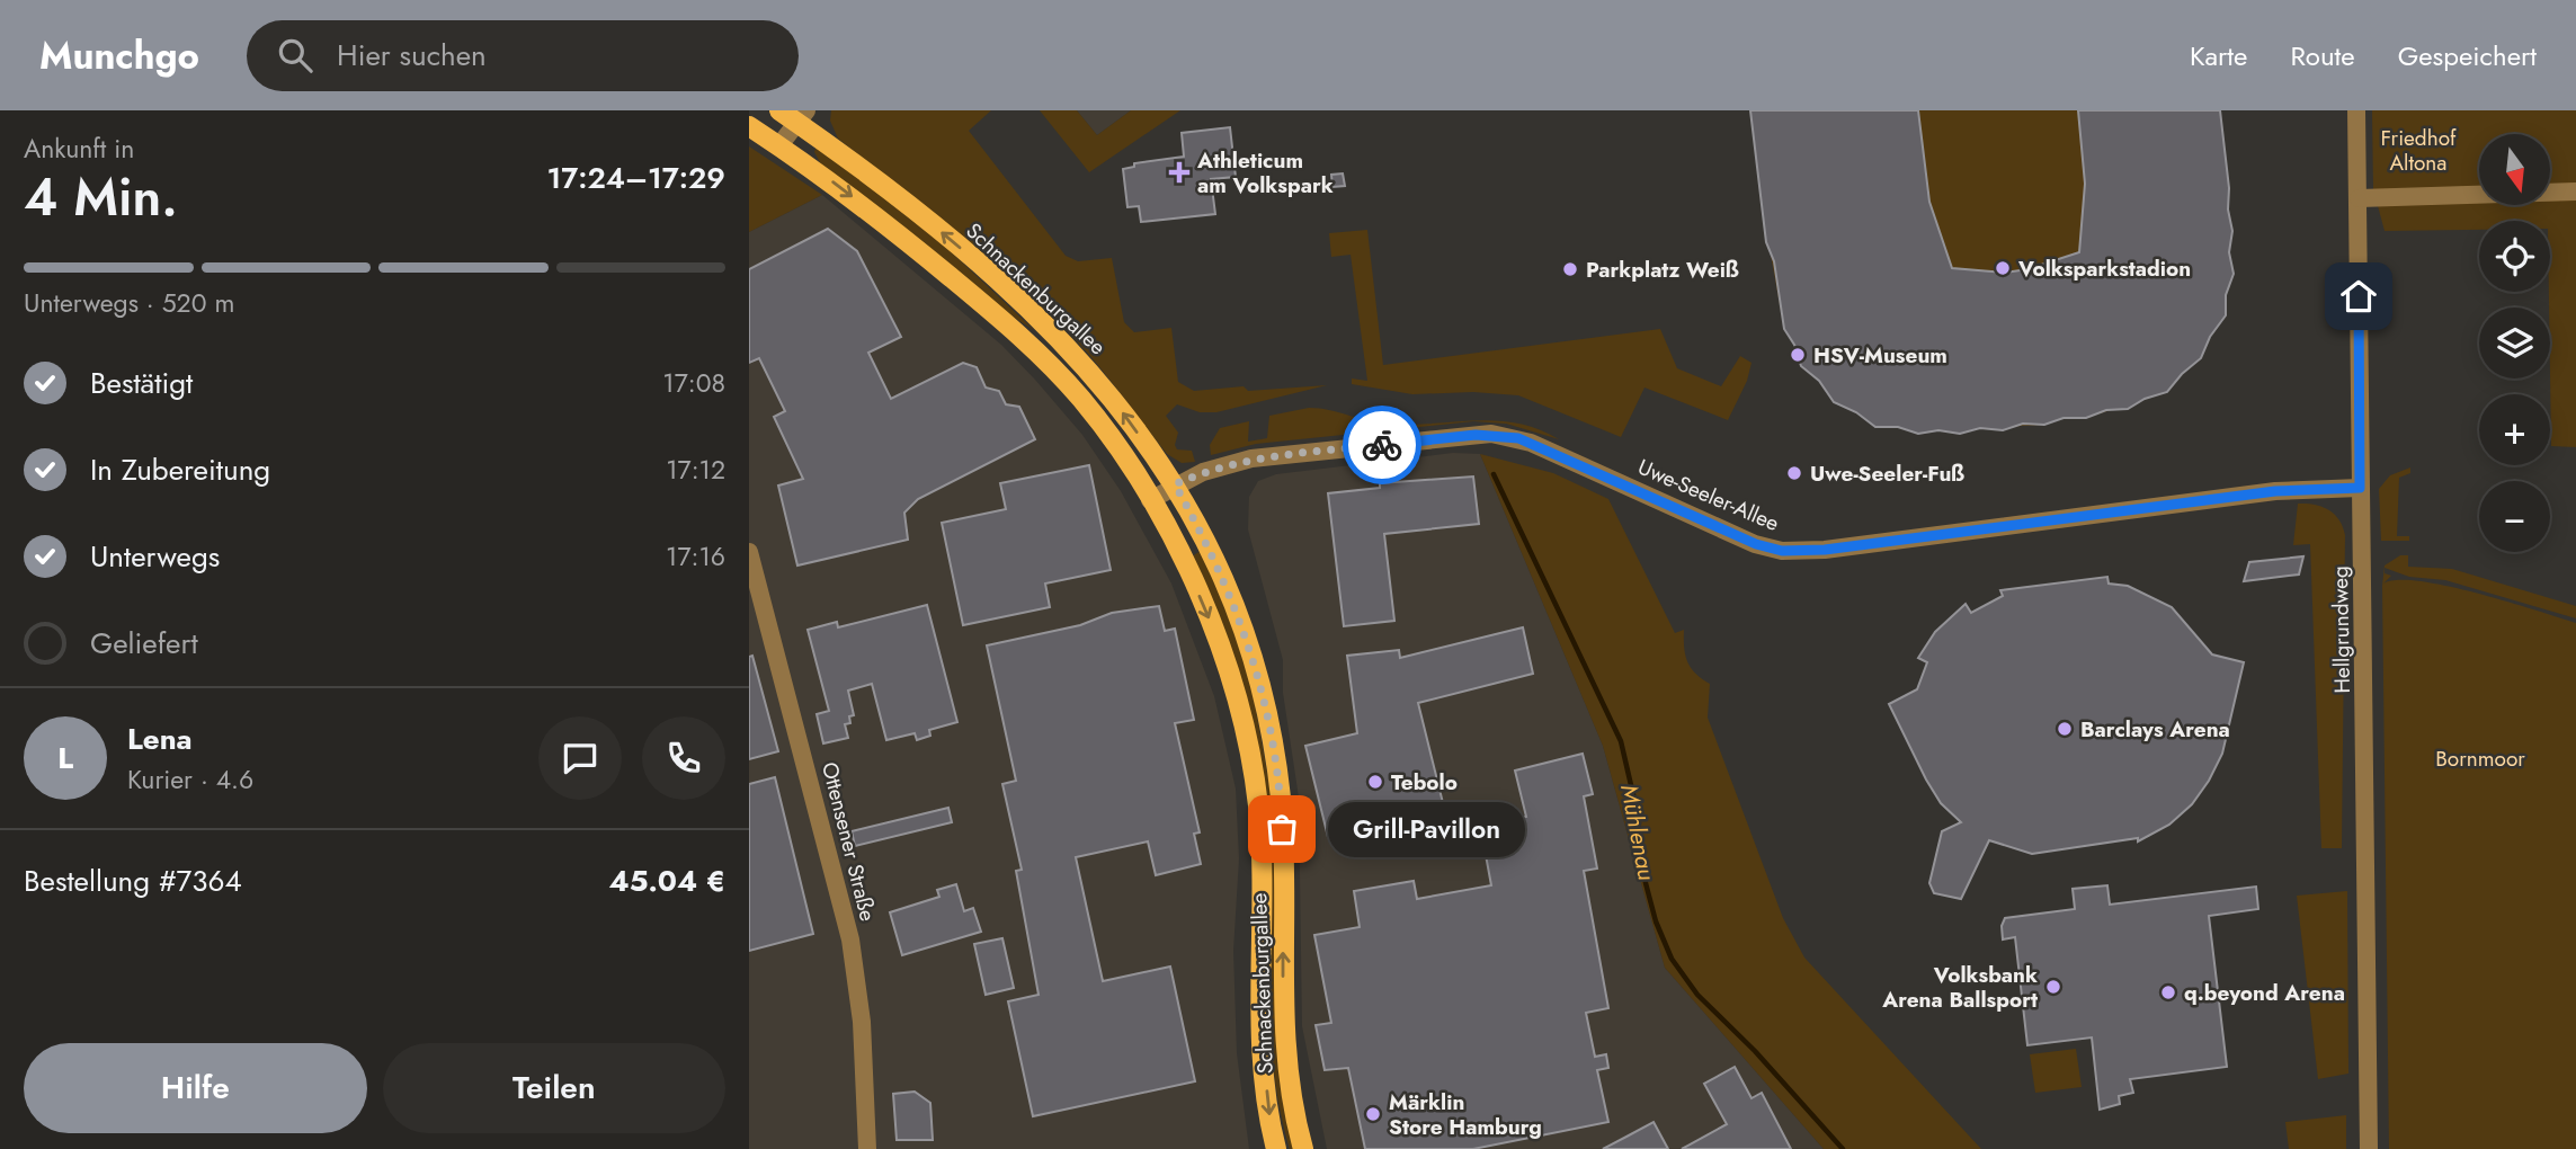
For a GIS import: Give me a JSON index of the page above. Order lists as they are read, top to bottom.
{
  "streets": {
    "main road": ["Schnackenburgallee"],
    "street": ["Uwe-Seeler-Allee", "Hellgrundweg", "Ottensener Straße"]
  },
  "crossings": [
    ["Schnackenburgallee", "Uwe-Seeler-Allee"],
    ["Uwe-Seeler-Allee", "Hellgrundweg"]
  ],
  "water": ["Mühlenau"],
  "parks": ["Friedhof Altona", "Bornmoor"],
  "places": {
    "health": ["Athleticum am Volkspark"],
    "other": [
      "Volksparkstadion",
      "Parkplatz Weiß",
      "HSV-Museum",
      "Uwe-Seeler-Fuß",
      "Barclays Arena",
      "Tebolo",
      "Grill-Pavillon",
      "Volksbank Arena Ballsport",
      "q.beyond Arena",
      "Märklin Store Hamburg"
    ]
  },
  "north": "bottom",
  "page": {
    "header": "Munchgo",
    "search": "Hier suchen",
    "nav": ["Karte", "Route", "Gespeichert"],
    "heading": ["4 Min.", "Ankunft in", "17:24–17:29"],
    "panel": [
      "Lena",
      "Kurier · 4.6",
      "Bestellung #7364",
      "45.04 €"
    ],
    "map_buttons": ["+", "−"],
    "bar": "Unterwegs · 520 m",
    "list": [
      ["Bestätigt", "17:08"],
      ["In Zubereitung", "17:12"],
      ["Unterwegs", "17:16"],
      "Geliefert"
    ],
    "round": "L",
    "bubble": "Grill-Pavillon",
    "buttons": ["Hilfe", "Teilen"]
  }
}
